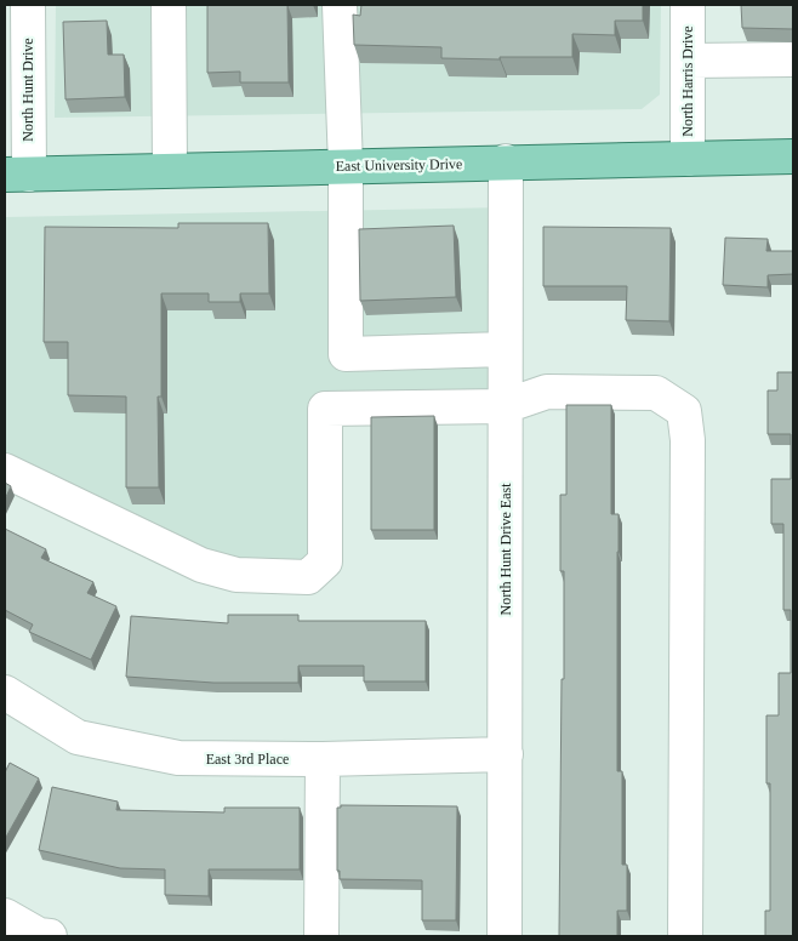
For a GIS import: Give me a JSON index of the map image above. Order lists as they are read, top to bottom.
{
  "streets": {
    "main road": ["East University Drive"],
    "street": [
      "North Harris Drive",
      "North Hunt Drive",
      "North Hunt Drive East",
      "East 3rd Place"
    ]
  },
  "crossings": [
    ["North Harris Drive", "East University Drive"],
    ["North Hunt Drive", "East University Drive"],
    ["East University Drive", "North Hunt Drive East"],
    ["North Hunt Drive East", "East 3rd Place"]
  ]
}
